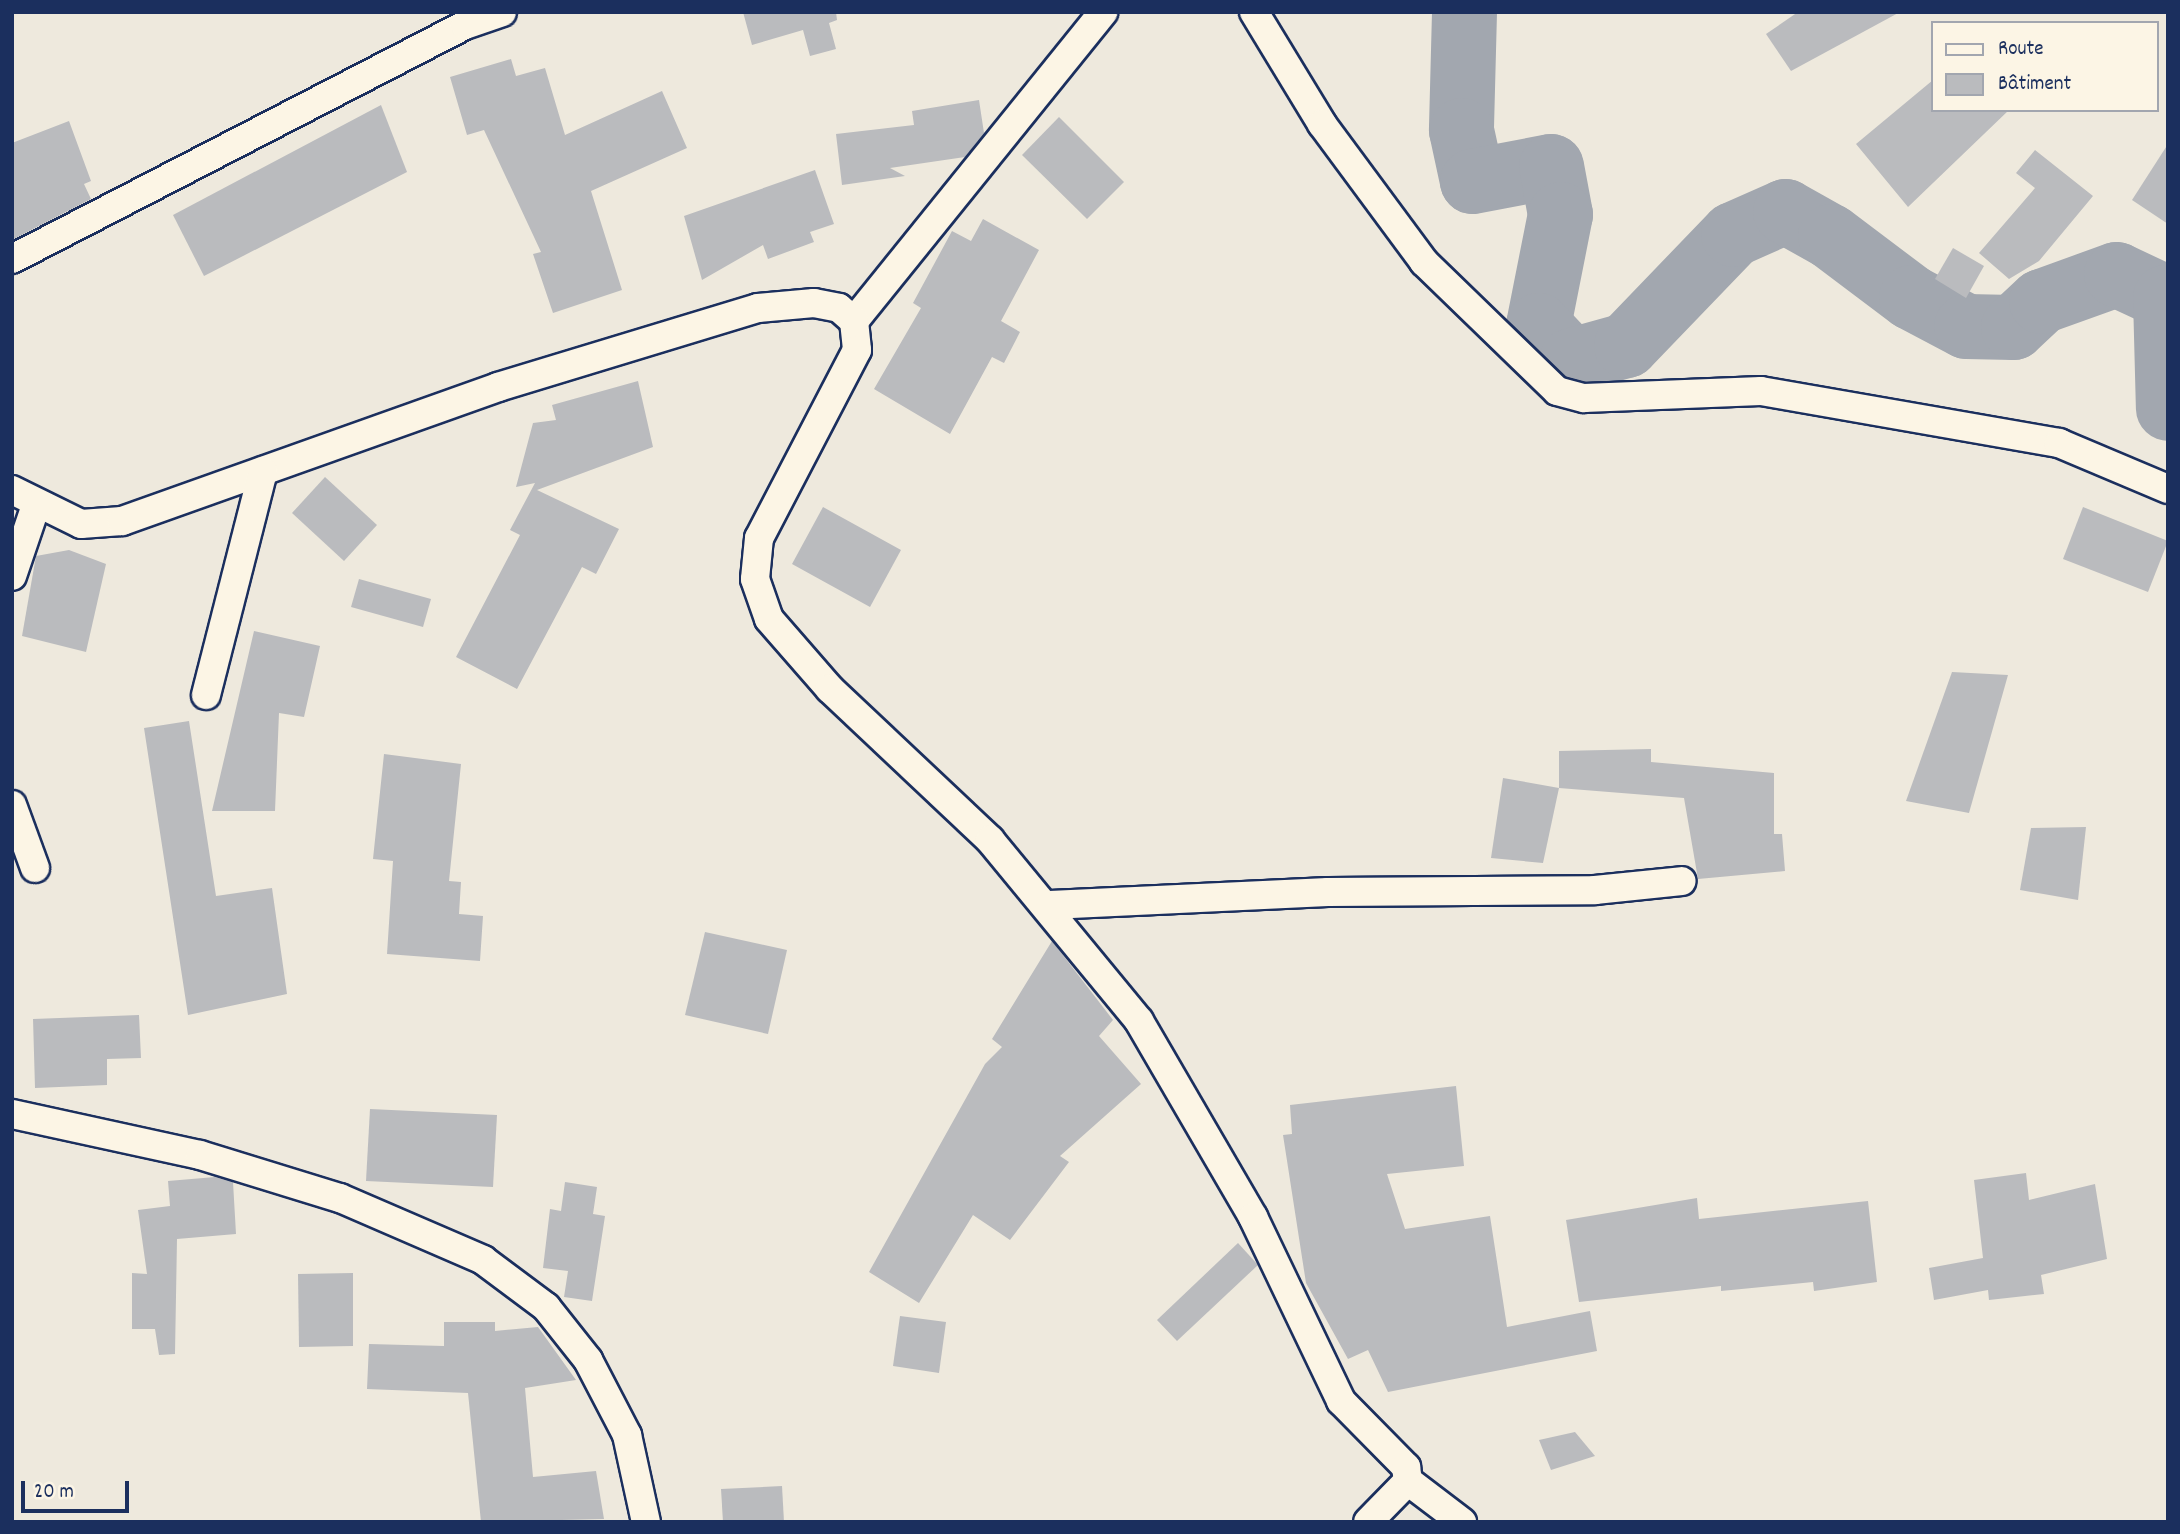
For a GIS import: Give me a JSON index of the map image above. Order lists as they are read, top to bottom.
{
  "legend": ["Route", "Bâtiment"],
  "scale_bar": "20 m"
}
